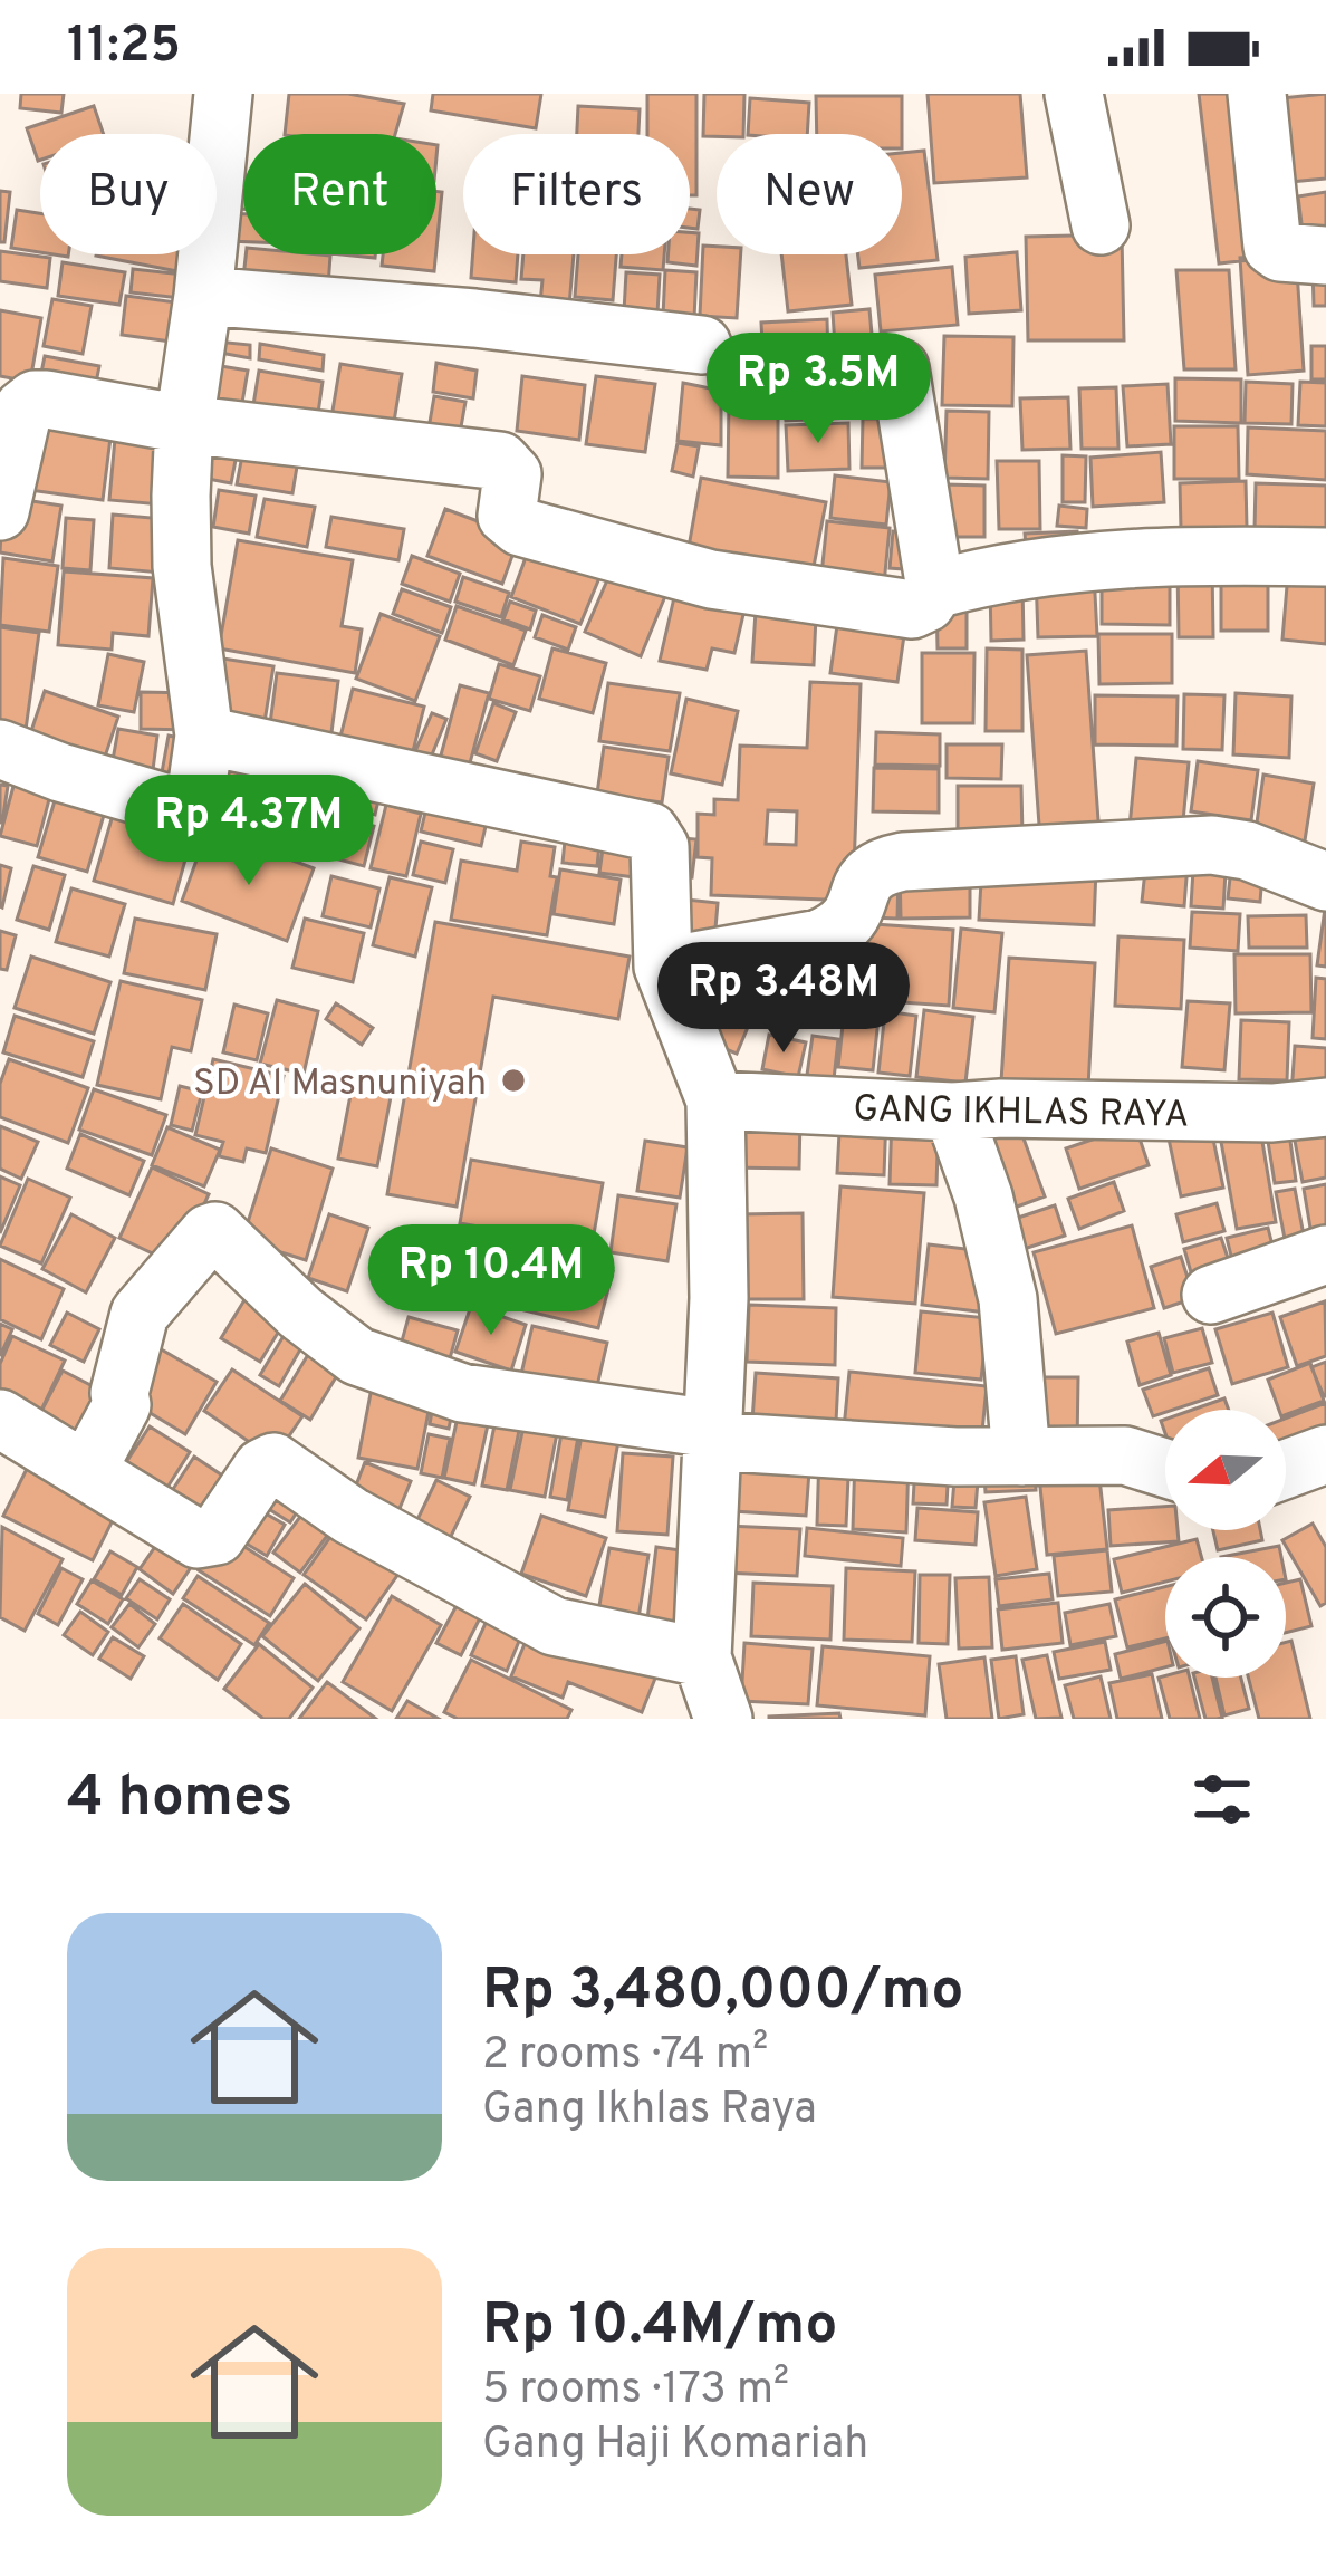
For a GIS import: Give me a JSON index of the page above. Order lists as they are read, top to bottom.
{
  "streets": {
    "street": ["GANG IKHLAS RAYA"]
  },
  "places": ["SD Al Masnuniyah"],
  "north": "left",
  "page": {
    "status": "11:25",
    "chip": [
      "Buy",
      "Rent",
      "Filters",
      "New"
    ],
    "price": [
      "Rp 3.5M",
      "Rp 4.37M",
      "Rp 3.48M",
      "Rp 10.4M"
    ],
    "heading": "4 homes",
    "list": [
      {
        "name": "Rp 3,480,000/mo",
        "note": "2 rooms · 74 m² · Gang Ikhlas Raya"
      },
      {
        "name": "Rp 10.4M/mo",
        "note": "5 rooms · 173 m² · Gang Haji Komariah"
      }
    ]
  }
}
